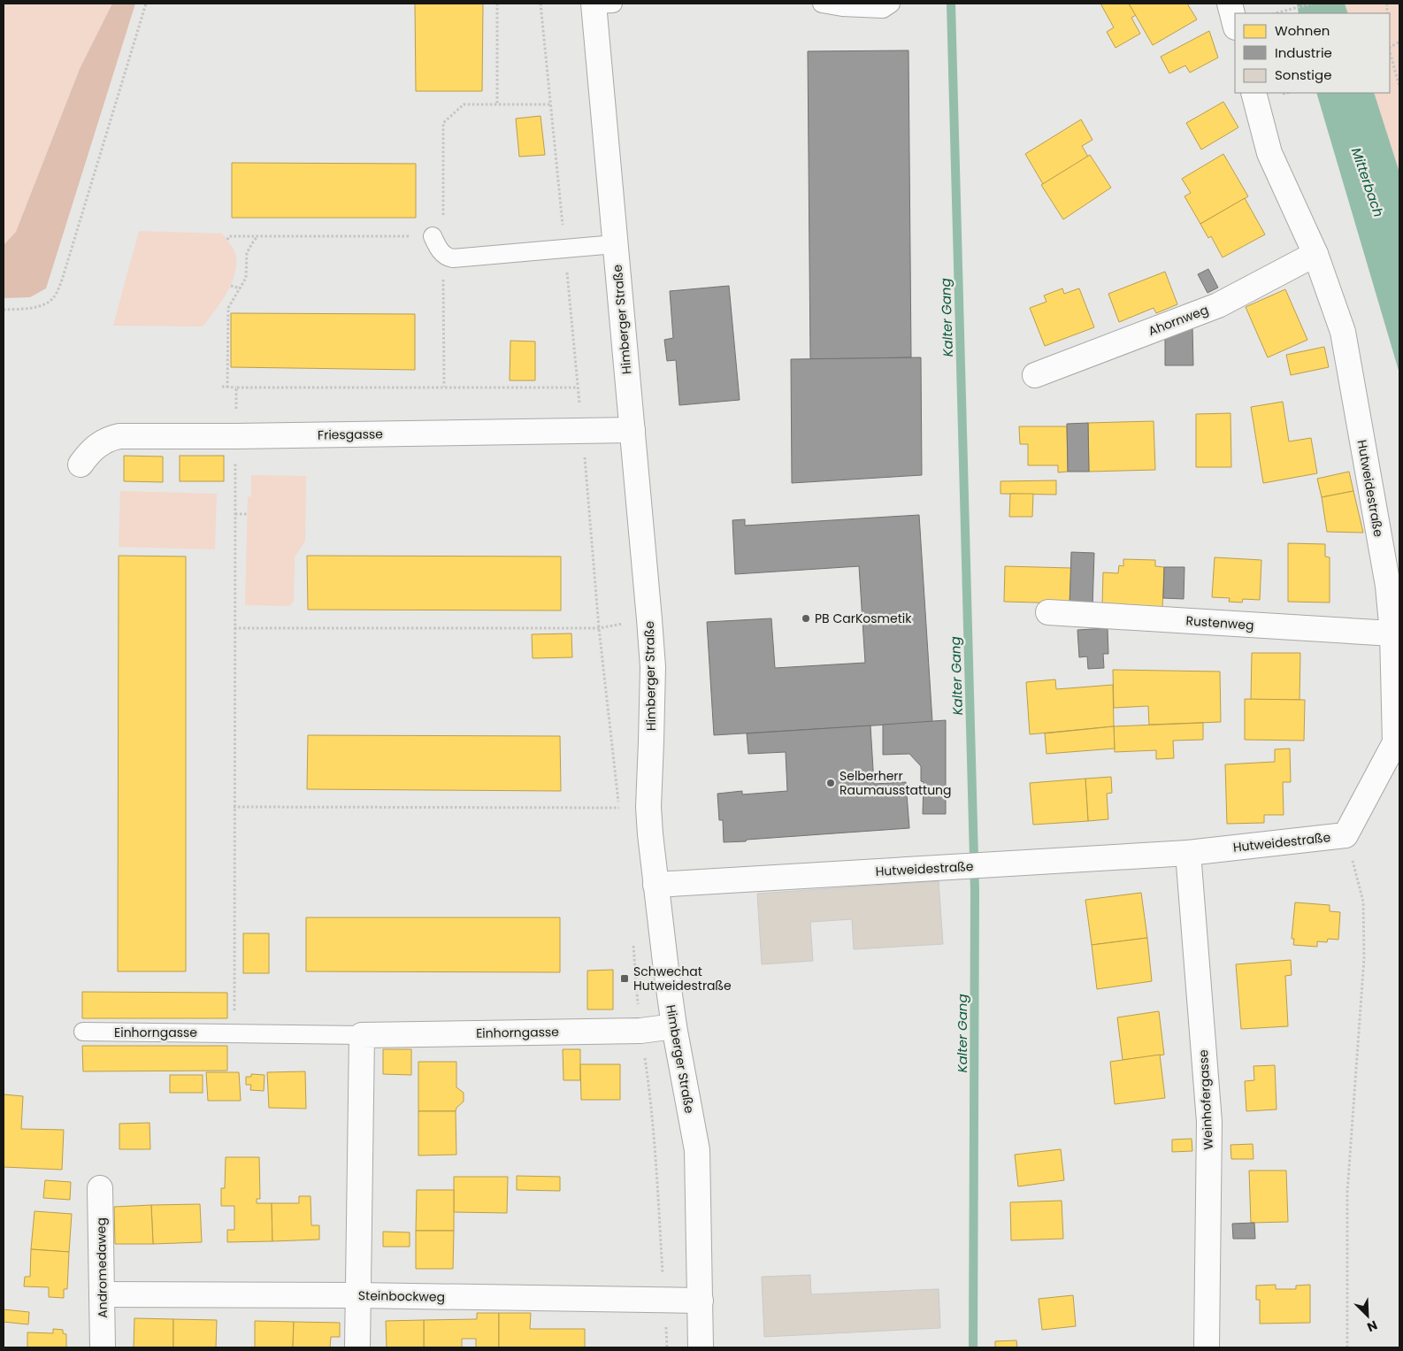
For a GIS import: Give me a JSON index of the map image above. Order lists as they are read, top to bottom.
{
  "streets": {
    "street": [
      "Himberger Straße",
      "Ahornweg",
      "Friesgasse",
      "Hutweidestraße",
      "Rustenweg",
      "Einhorngasse",
      "Weinhofergasse",
      "Andromedaweg",
      "Steinbockweg"
    ]
  },
  "crossings": [
    ["Himberger Straße", "Friesgasse"],
    ["Himberger Straße", "Hutweidestraße"],
    ["Himberger Straße", "Einhorngasse"],
    ["Himberger Straße", "Steinbockweg"],
    ["Ahornweg", "Hutweidestraße"],
    ["Hutweidestraße", "Rustenweg"],
    ["Hutweidestraße", "Weinhofergasse"],
    ["Andromedaweg", "Steinbockweg"]
  ],
  "water": ["Mitterbach", "Kalter Gang"],
  "places": {
    "other": ["PB CarKosmetik", "Selberherr Raumausstattung"],
    "transit": ["Schwechat Hutweidestraße"]
  },
  "legend": ["Wohnen", "Industrie", "Sonstige"],
  "north": "bottom right"
}
